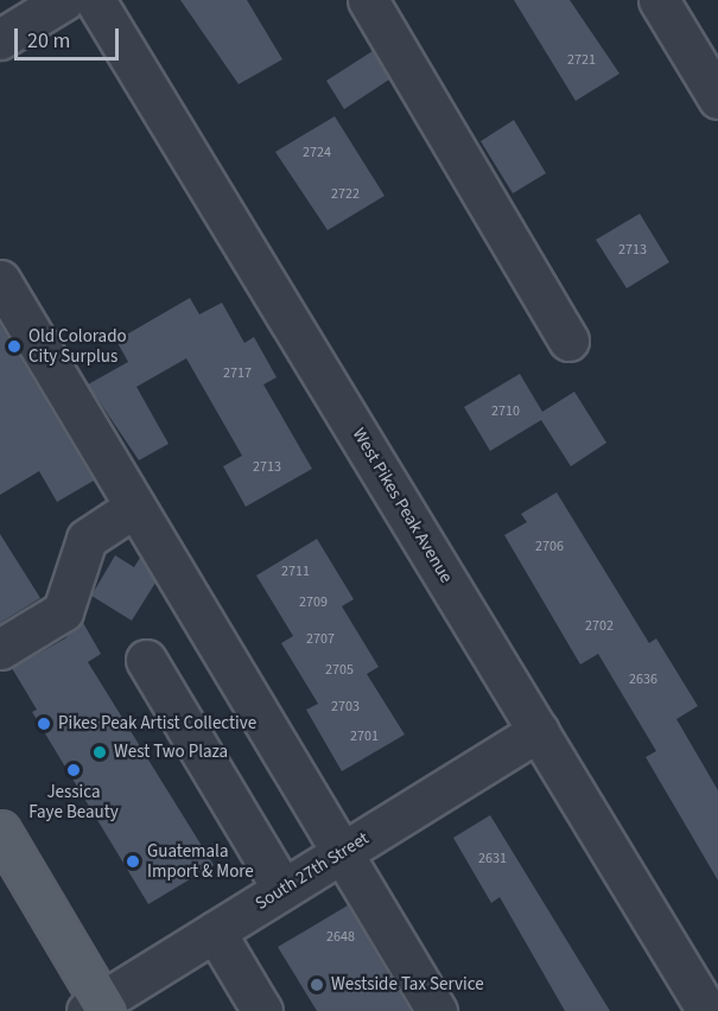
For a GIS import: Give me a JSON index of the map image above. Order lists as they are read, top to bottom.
{
  "streets": {
    "street": ["West Pikes Peak Avenue", "South 27th Street"]
  },
  "crossings": [
    ["West Pikes Peak Avenue", "South 27th Street"]
  ],
  "places": [
    "Old Colorado City Surplus",
    "Pikes Peak Artist Collective",
    "West Two Plaza",
    "Jessica Faye Beauty",
    "Guatemala Import & More",
    "Westside Tax Service"
  ],
  "house_numbers": [
    "2721",
    "2724",
    "2722",
    "2713",
    "2717",
    "2710",
    "2713",
    "2706",
    "2711",
    "2709",
    "2702",
    "2707",
    "2705",
    "2636",
    "2703",
    "2701",
    "2631",
    "2648"
  ],
  "scale_bar": "20 m"
}
